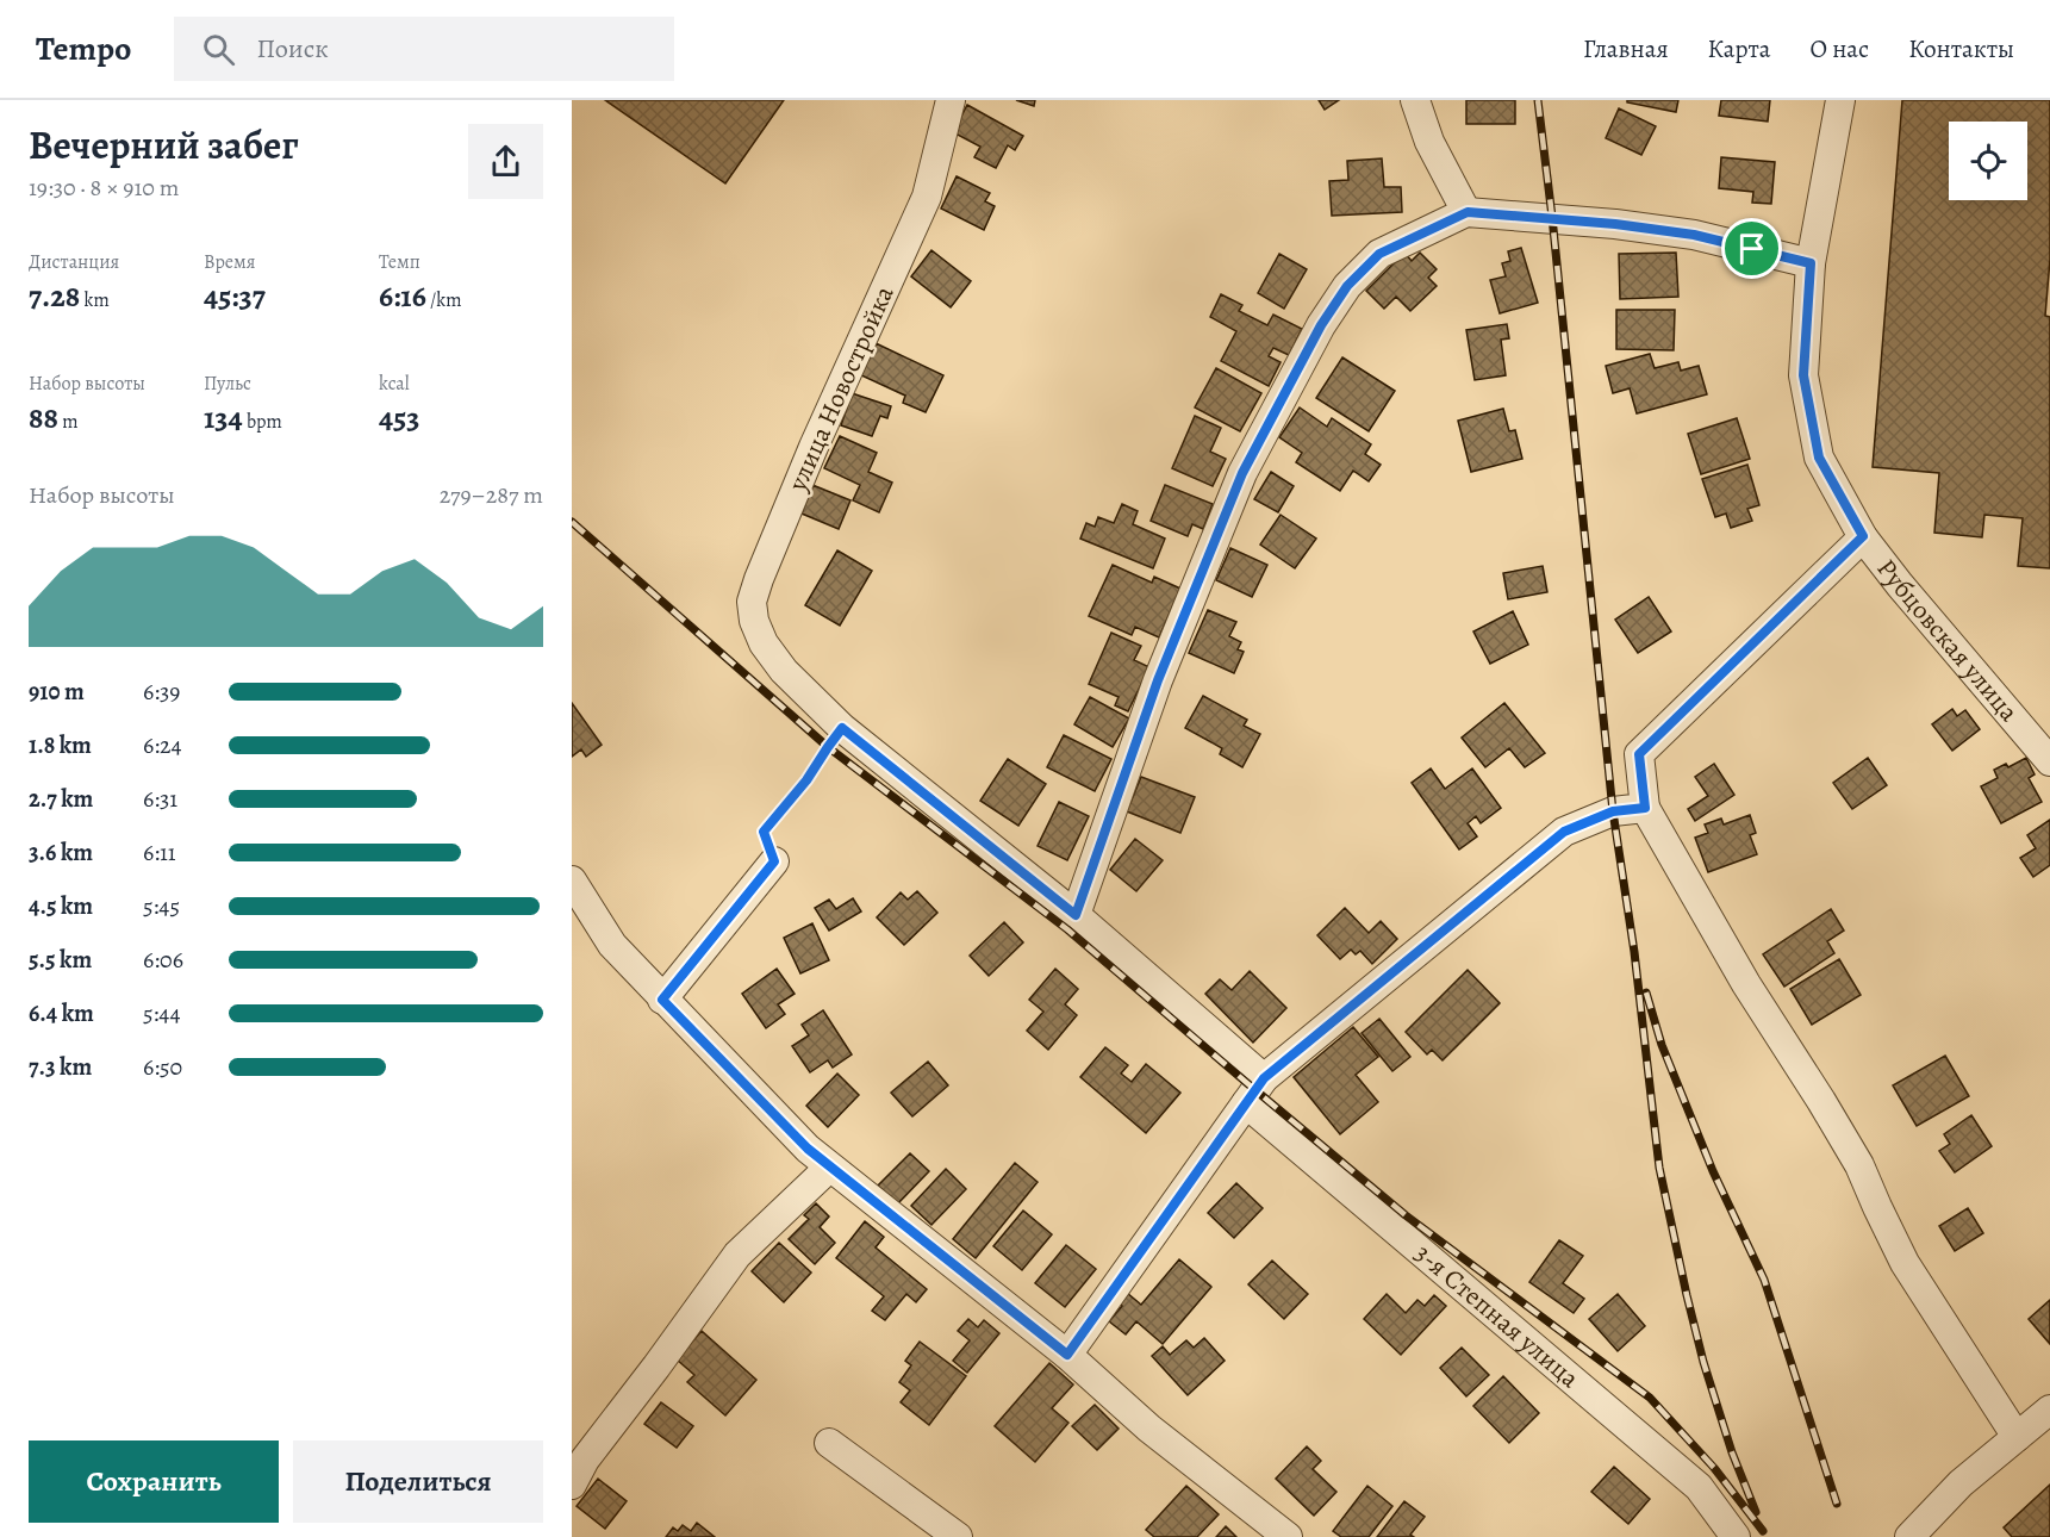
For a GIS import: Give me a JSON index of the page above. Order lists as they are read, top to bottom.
{
  "streets": {
    "street": ["улица Новостройка", "Рубцовская улица", "3-я Степная улица"]
  },
  "page": {
    "header": "Tempo",
    "search": "Поиск",
    "nav": [
      "Главная",
      "Карта",
      "О нас",
      "Контакты"
    ],
    "heading": ["Вечерний забег", "19:30 · 8 × 910 m"],
    "stats": [
      ["Дистанция", "7.28 km"],
      ["Время", "45:37"],
      ["Темп", "6:16 /km"],
      ["Набор высоты", "88 m"],
      ["Пульс", "134 bpm"],
      ["kcal", "453"]
    ],
    "chart": ["Набор высоты", "279–287 m"],
    "list": [
      {
        "name": "910 m",
        "note": "6:39"
      },
      {
        "name": "1.8 km",
        "note": "6:24"
      },
      {
        "name": "2.7 km",
        "note": "6:31"
      },
      {
        "name": "3.6 km",
        "note": "6:11"
      },
      {
        "name": "4.5 km",
        "note": "5:45"
      },
      {
        "name": "5.5 km",
        "note": "6:06"
      },
      {
        "name": "6.4 km",
        "note": "5:44"
      },
      {
        "name": "7.3 km",
        "note": "6:50"
      }
    ],
    "buttons": ["Сохранить", "Поделиться"]
  }
}
